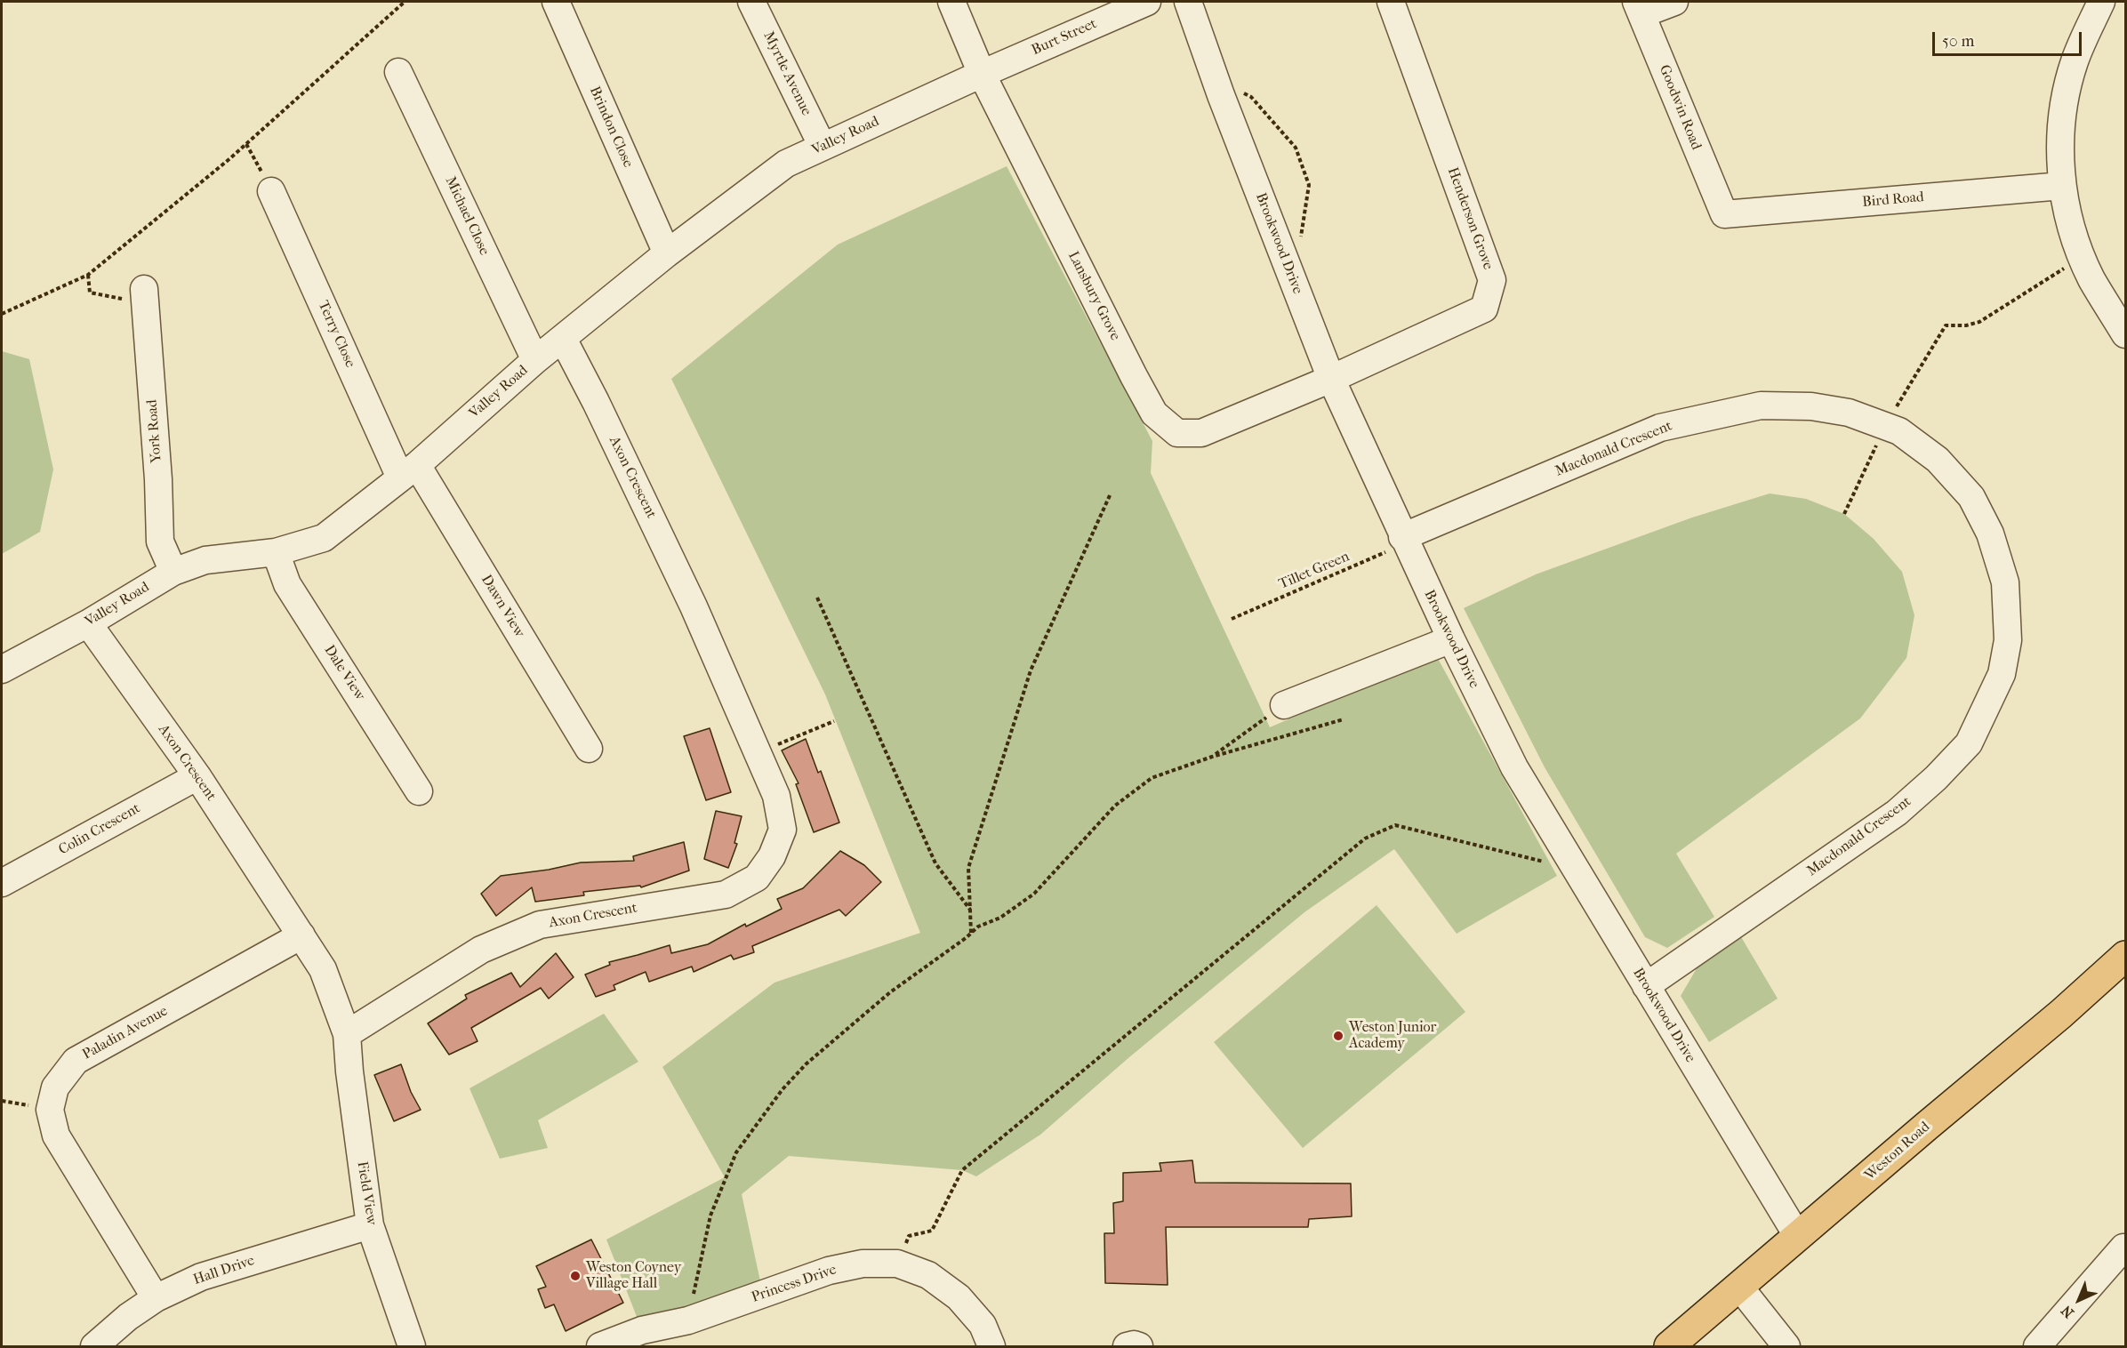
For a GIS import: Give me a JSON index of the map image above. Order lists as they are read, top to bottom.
{
  "streets": {
    "highway": ["Weston Road"],
    "street": [
      "Burt Street",
      "Myrtle Avenue",
      "Goodwin Road",
      "Brindon Close",
      "Valley Road",
      "Bird Road",
      "Michael Close",
      "Henderson Grove",
      "Brookwood Drive",
      "Lansbury Grove",
      "Terry Close",
      "York Road",
      "Macdonald Crescent",
      "Axon Crescent",
      "Dawn View",
      "Dale View",
      "Colin Crescent",
      "Paladin Avenue",
      "Field View",
      "Hall Drive",
      "Princess Drive"
    ],
    "path": ["Tillet Green"]
  },
  "crossings": [
    ["Burt Street", "Valley Road"],
    ["Burt Street", "Lansbury Grove"],
    ["Myrtle Avenue", "Valley Road"],
    ["Goodwin Road", "Bird Road"],
    ["Brindon Close", "Valley Road"],
    ["Valley Road", "Michael Close"],
    ["Valley Road", "Lansbury Grove"],
    ["Valley Road", "Terry Close"],
    ["Valley Road", "York Road"],
    ["Valley Road", "Axon Crescent"],
    ["Valley Road", "Dawn View"],
    ["Valley Road", "Dale View"],
    ["Henderson Grove", "Brookwood Drive"],
    ["Henderson Grove", "Lansbury Grove"],
    ["Brookwood Drive", "Lansbury Grove"],
    ["Brookwood Drive", "Macdonald Crescent"],
    ["Brookwood Drive", "Tillet Green"],
    ["Brookwood Drive", "Weston Road"],
    ["Terry Close", "Dawn View"],
    ["Macdonald Crescent", "Tillet Green"],
    ["Axon Crescent", "Colin Crescent"],
    ["Axon Crescent", "Paladin Avenue"],
    ["Axon Crescent", "Field View"],
    ["Paladin Avenue", "Hall Drive"],
    ["Field View", "Hall Drive"]
  ],
  "places": ["Weston Junior Academy", "Weston Coyney Village Hall"],
  "scale_bar": "50 m",
  "north": "bottom left"
}
